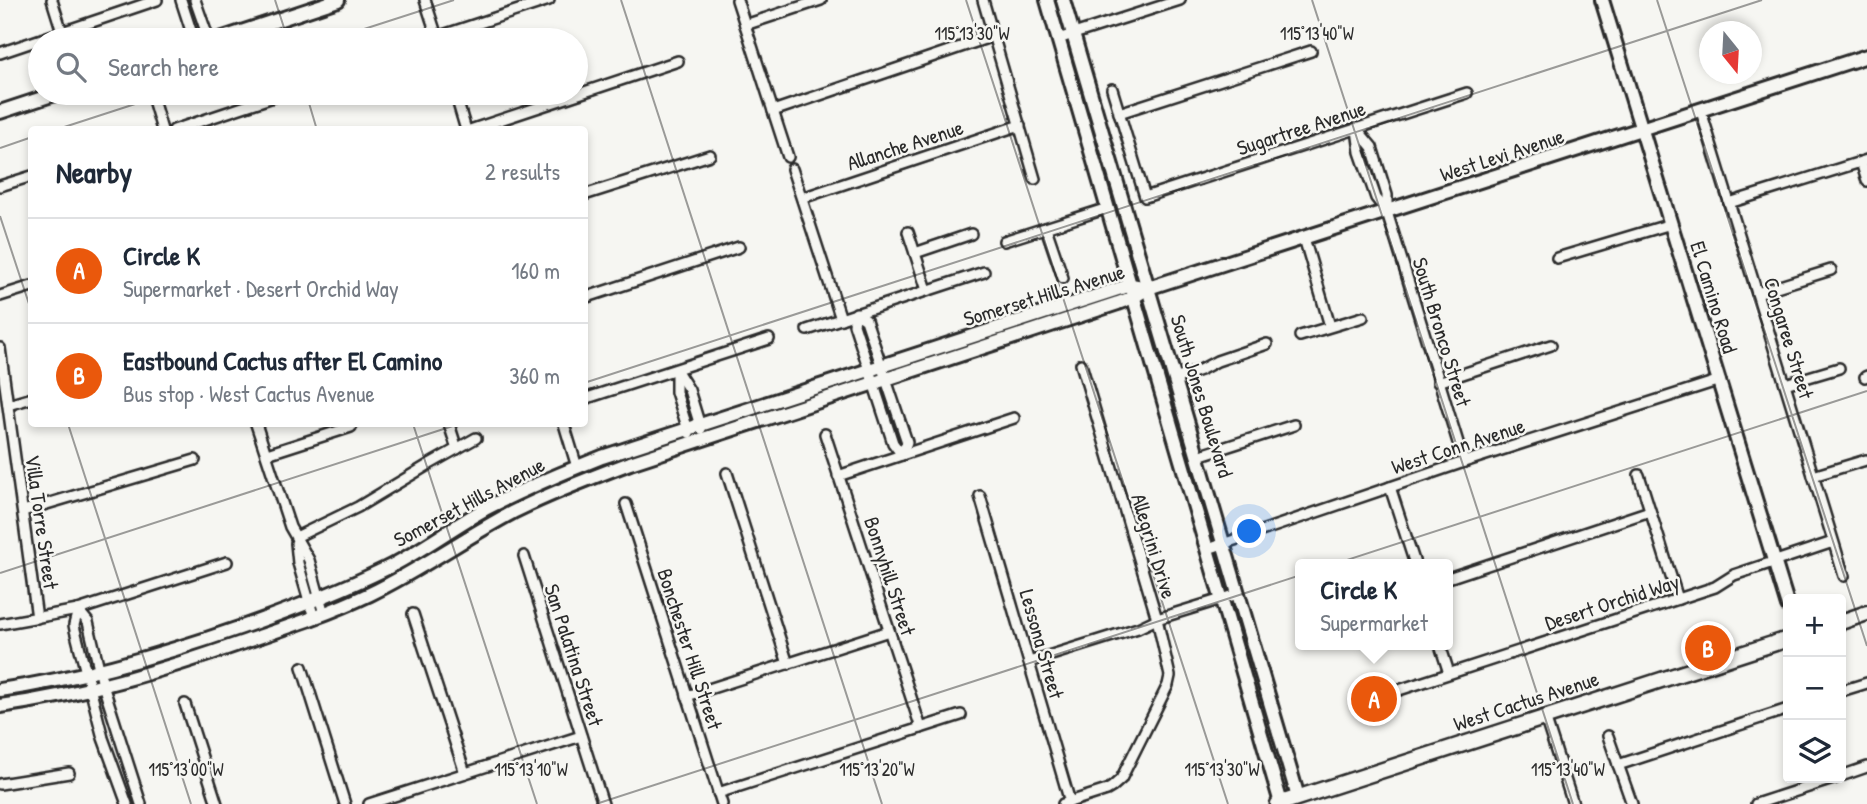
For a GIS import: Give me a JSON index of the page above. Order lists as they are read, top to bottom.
{
  "streets": {
    "main road": [
      "West Levi Avenue",
      "Somerset Hills Avenue",
      "El Camino Road",
      "South Jones Boulevard",
      "West Cactus Avenue"
    ],
    "street": [
      "Sugartree Avenue",
      "Allanche Avenue",
      "South Bronco Street",
      "Congaree Street",
      "West Conn Avenue",
      "Villa Torre Street",
      "Allegrini Drive",
      "Bonnyhill Street",
      "Desert Orchid Way",
      "Lessona Street",
      "Bonchester Hill Street",
      "San Palatina Street"
    ]
  },
  "crossings": [
    ["Sugartree Avenue", "South Bronco Street"],
    ["West Levi Avenue", "Somerset Hills Avenue"],
    ["West Levi Avenue", "El Camino Road"],
    ["West Levi Avenue", "South Bronco Street"],
    ["West Levi Avenue", "Congaree Street"],
    ["West Levi Avenue", "South Jones Boulevard"],
    ["Somerset Hills Avenue", "South Jones Boulevard"],
    ["El Camino Road", "West Conn Avenue"],
    ["El Camino Road", "Desert Orchid Way"],
    ["South Bronco Street", "West Conn Avenue"],
    ["Congaree Street", "Desert Orchid Way"],
    ["South Jones Boulevard", "West Conn Avenue"],
    ["South Jones Boulevard", "West Cactus Avenue"],
    ["Allegrini Drive", "Lessona Street"]
  ],
  "north": "bottom",
  "page": {
    "search": "Search here",
    "heading": ["Nearby", "2 results"],
    "list": [
      {
        "mark": "A",
        "name": "Circle K",
        "note": "Supermarket · Desert Orchid Way",
        "value": "160 m"
      },
      {
        "mark": "B",
        "name": "Eastbound Cactus after El Camino",
        "note": "Bus stop · West Cactus Avenue",
        "value": "360 m"
      }
    ],
    "popup": ["Circle K", "Supermarket"],
    "map_buttons": ["+", "−"],
    "pins": ["B", "A"]
  },
  "coordinates": [
    "115°13'30\"W",
    "115°13'40\"W",
    "115°13'00\"W",
    "115°13'10\"W",
    "115°13'20\"W"
  ]
}
